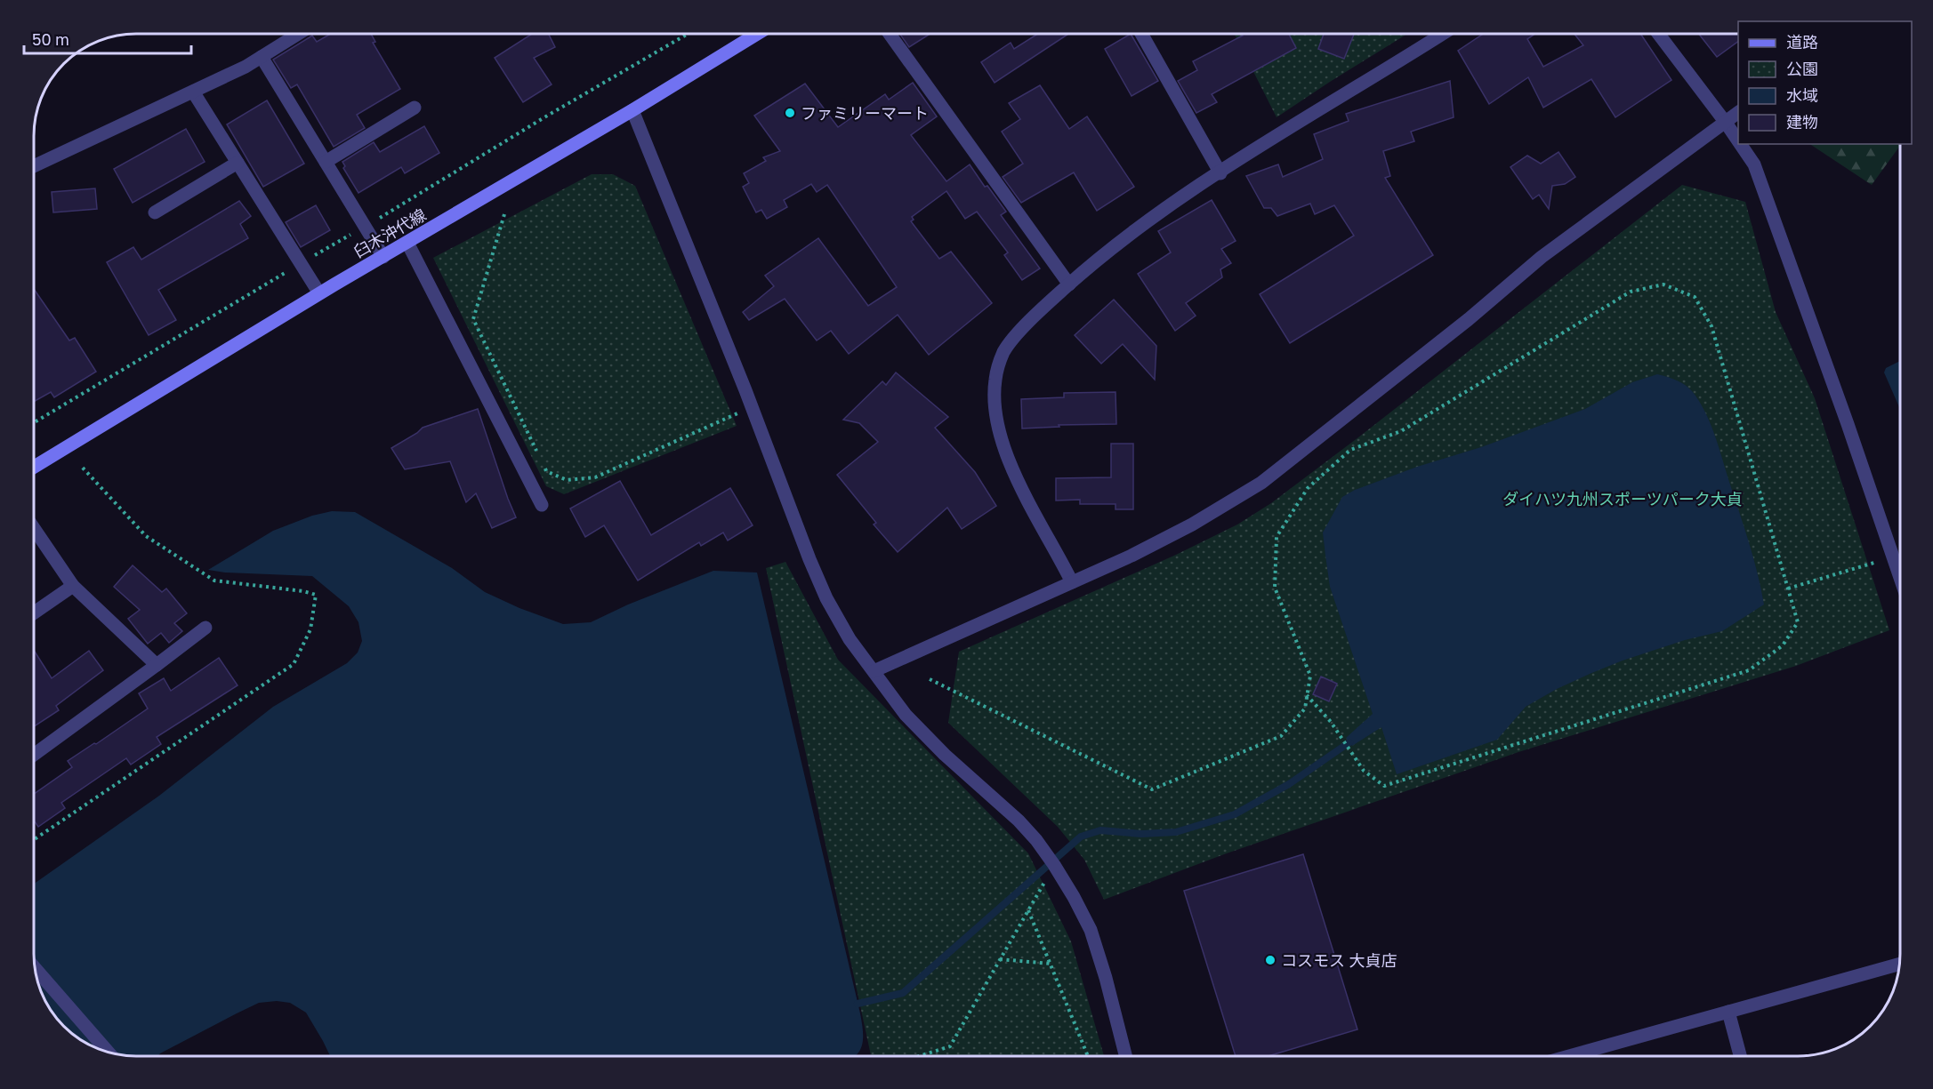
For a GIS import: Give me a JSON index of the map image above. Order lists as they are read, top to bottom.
{
  "streets": {
    "main road": ["臼木沖代線"]
  },
  "parks": ["ダイハツ九州スポーツパーク大貞"],
  "places": ["ファミリーマート", "コスモス 大貞店"],
  "legend": [
    "道路",
    "公園",
    "水域",
    "建物"
  ],
  "scale_bar": "50 m"
}
